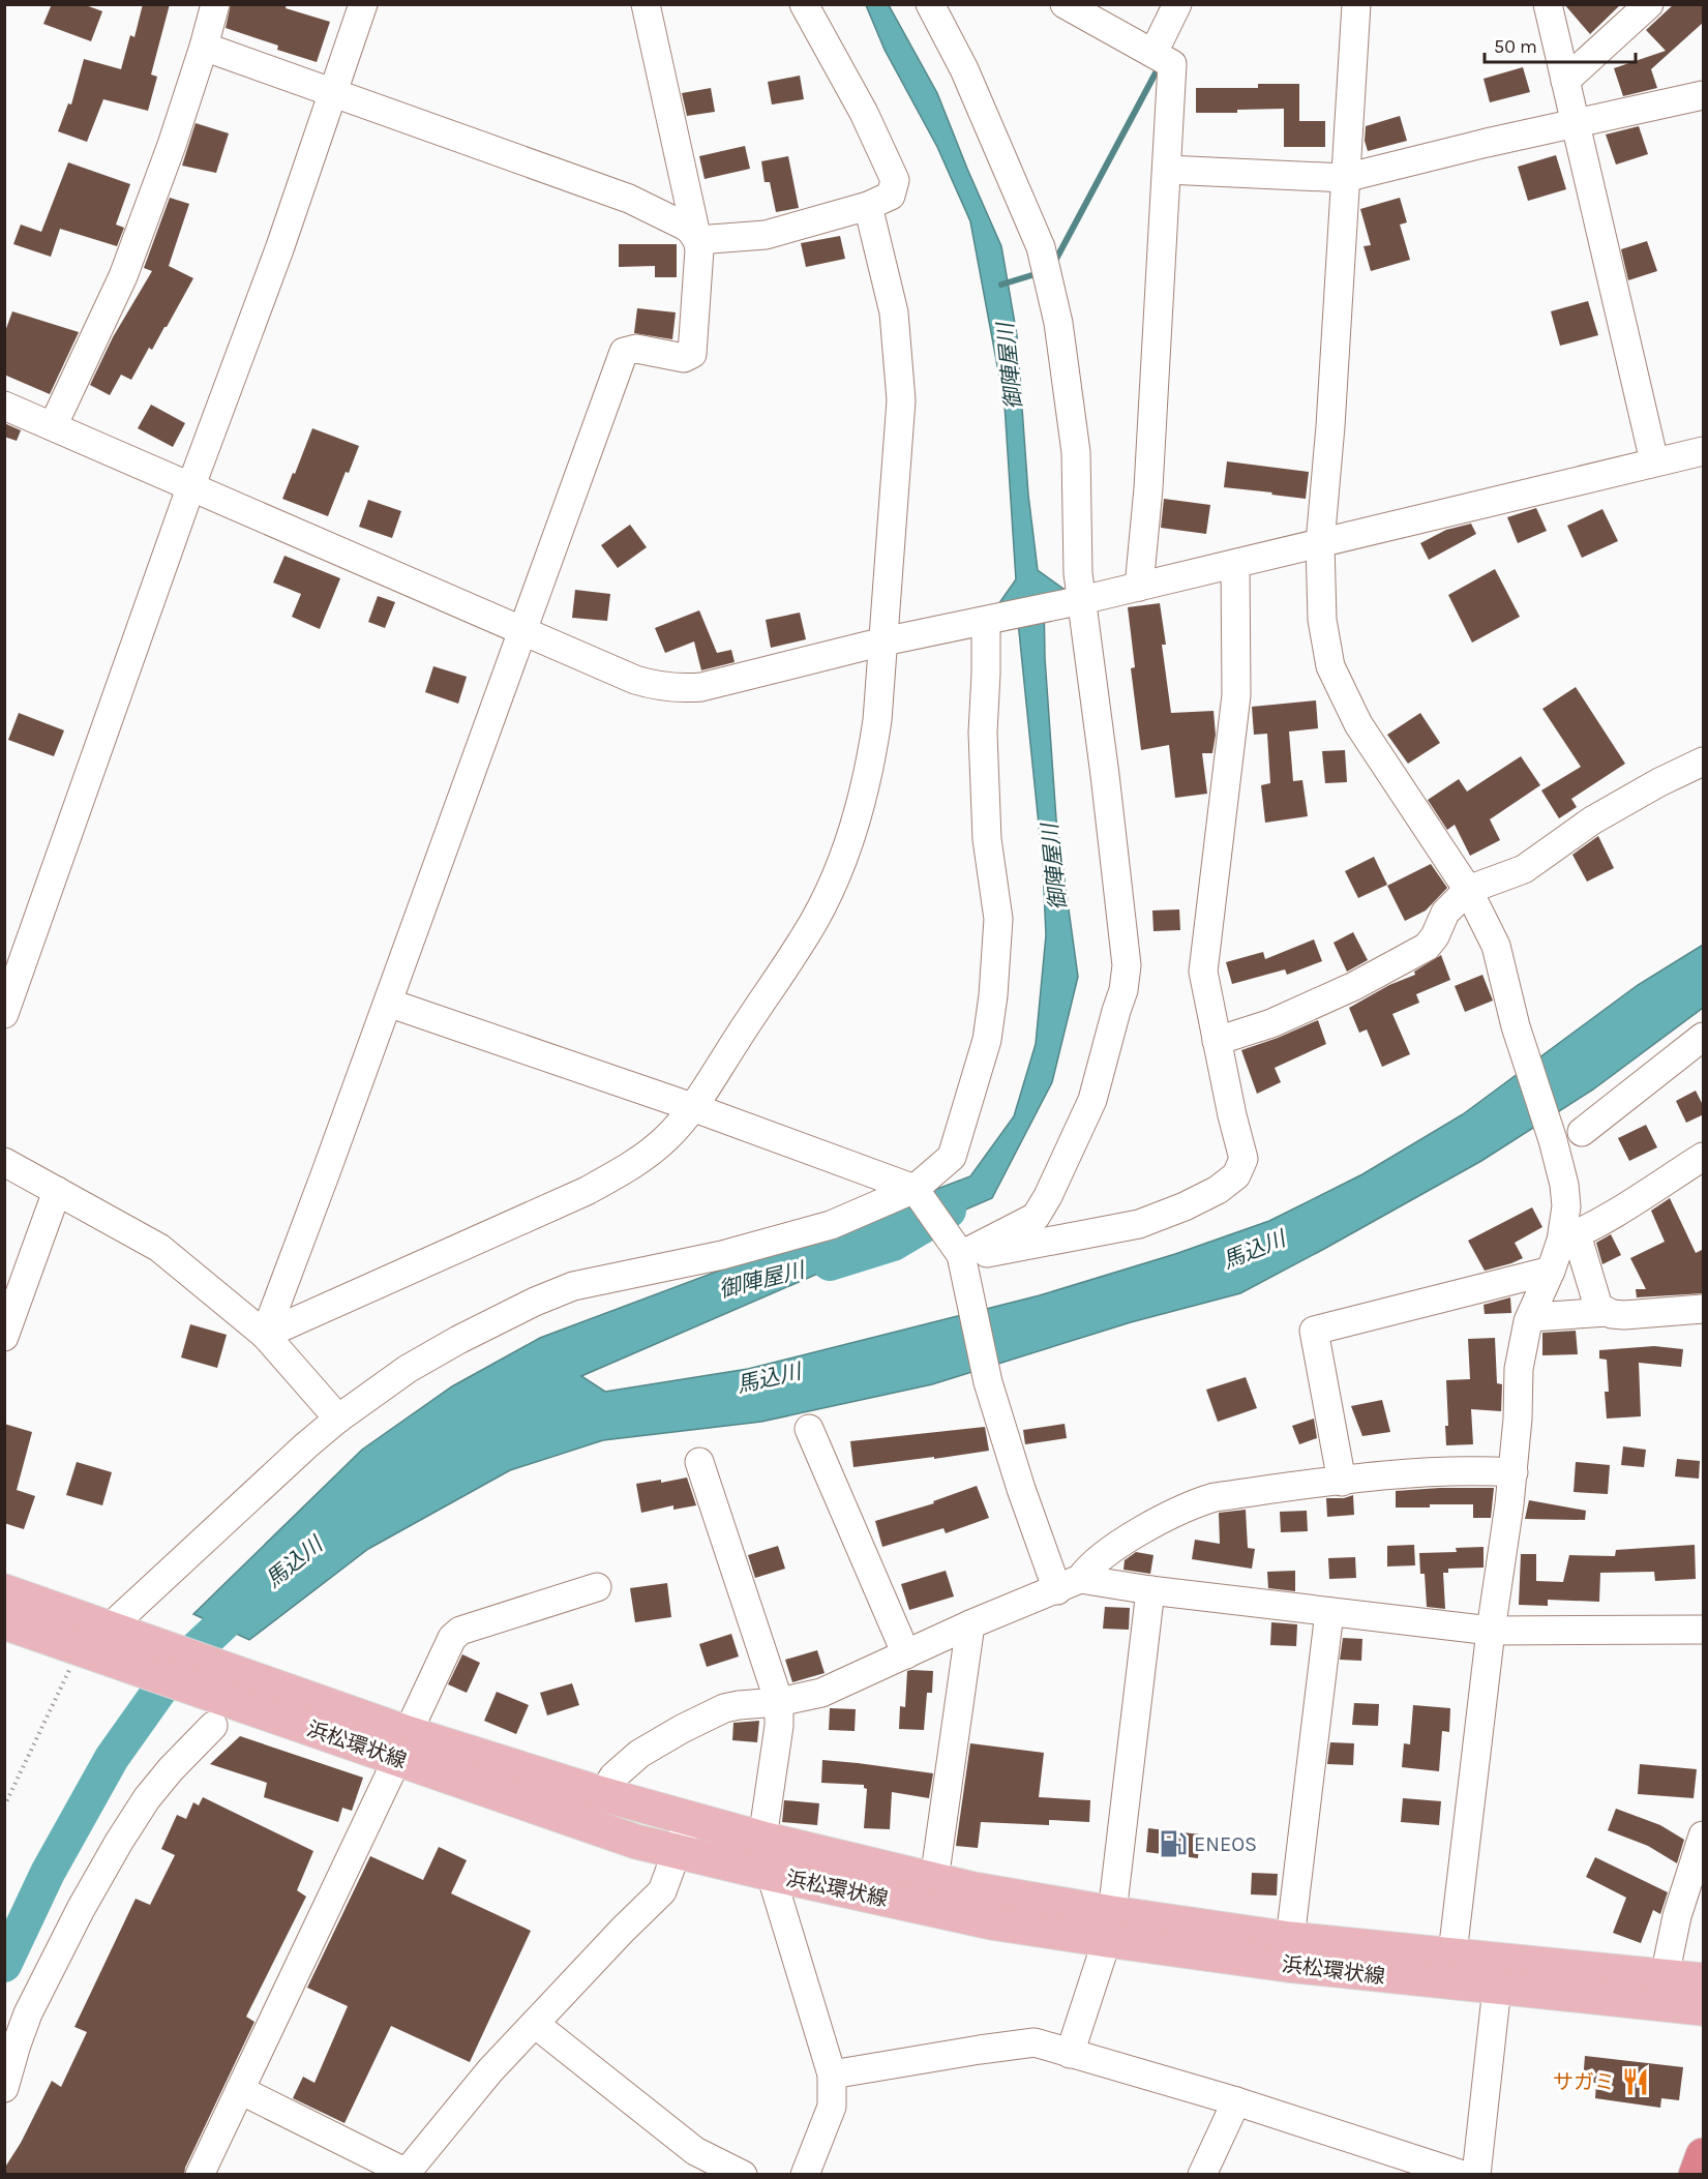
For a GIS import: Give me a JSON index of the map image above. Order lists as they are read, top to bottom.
{
  "streets": {
    "main road": ["浜松環状線"]
  },
  "water": ["御陣屋川", "馬込川"],
  "places": {
    "fuel station": ["ENEOS"],
    "restaurant": ["サガミ"]
  },
  "scale_bar": "50 m"
}
